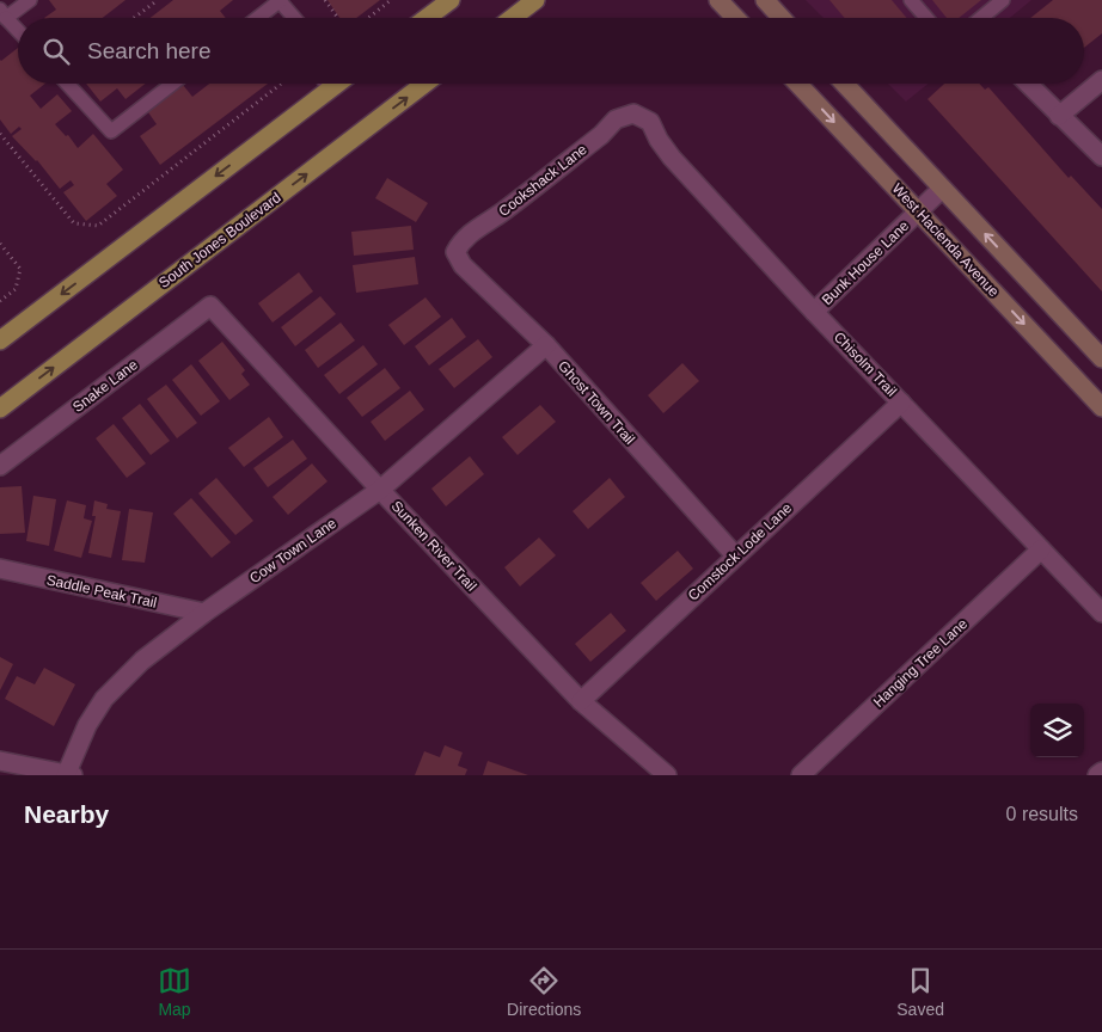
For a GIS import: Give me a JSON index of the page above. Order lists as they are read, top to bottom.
{
  "streets": {
    "main road": ["South Jones Boulevard", "West Hacienda Avenue"],
    "street": [
      "Cookshack Lane",
      "Bunk House Lane",
      "Chisolm Trail",
      "Snake Lane",
      "Ghost Town Trail",
      "Sunken River Trail",
      "Cow Town Lane",
      "Comstock Lode Lane",
      "Saddle Peak Trail",
      "Hanging Tree Lane"
    ]
  },
  "crossings": [
    ["Cookshack Lane", "Chisolm Trail"],
    ["Cookshack Lane", "Ghost Town Trail"],
    ["West Hacienda Avenue", "Bunk House Lane"],
    ["Bunk House Lane", "Chisolm Trail"],
    ["Chisolm Trail", "Comstock Lode Lane"],
    ["Chisolm Trail", "Hanging Tree Lane"],
    ["Snake Lane", "Sunken River Trail"],
    ["Ghost Town Trail", "Cow Town Lane"],
    ["Ghost Town Trail", "Comstock Lode Lane"],
    ["Sunken River Trail", "Cow Town Lane"],
    ["Sunken River Trail", "Comstock Lode Lane"],
    ["Cow Town Lane", "Saddle Peak Trail"]
  ],
  "page": {
    "search": "Search here",
    "heading": ["Nearby", "0 results"],
    "nav": ["Map", "Directions", "Saved"]
  }
}
